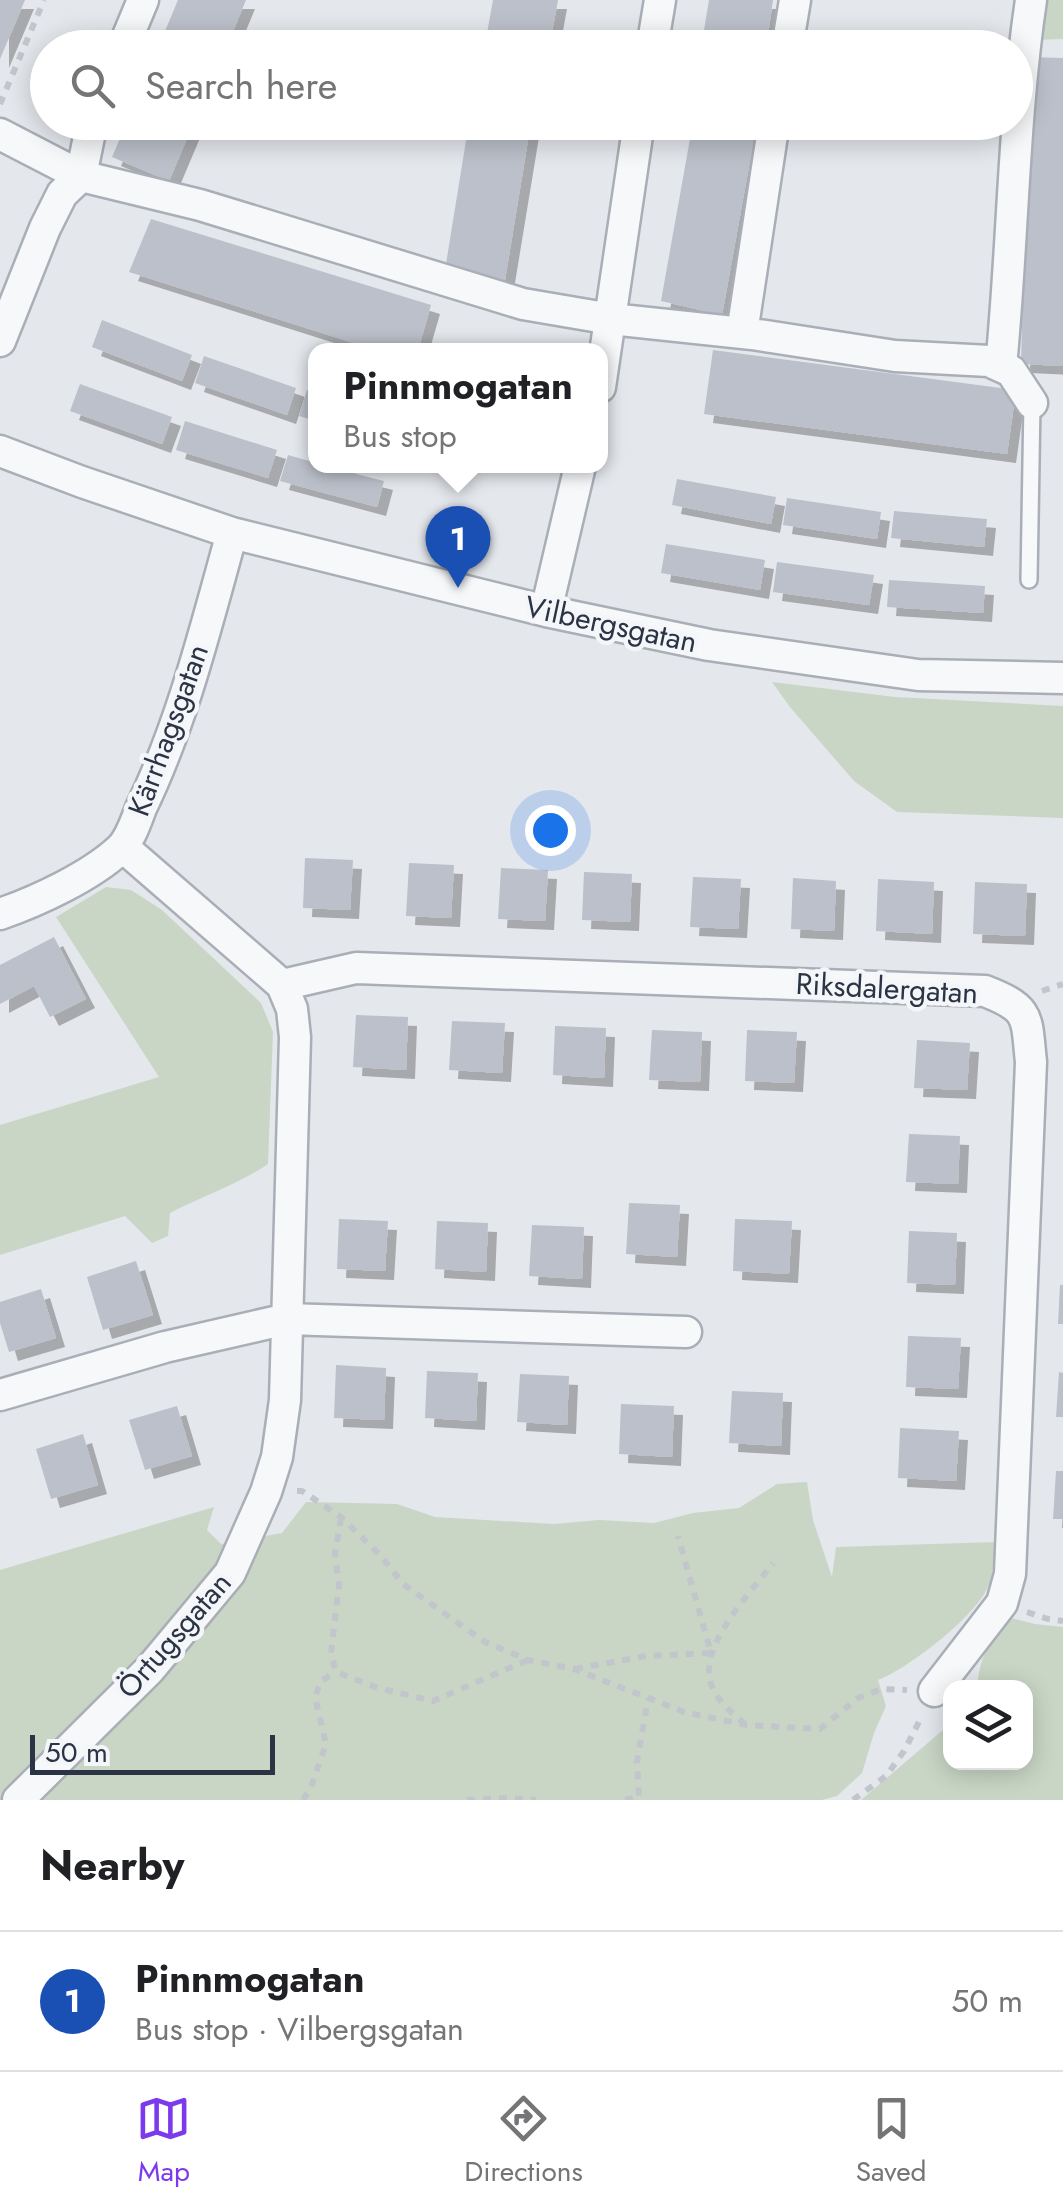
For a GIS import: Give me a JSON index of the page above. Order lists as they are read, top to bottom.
{
  "streets": {
    "street": [
      "Vilbergsgatan",
      "Kärrhagsgatan",
      "Riksdalergatan",
      "Örtugsgatan"
    ]
  },
  "crossings": [
    ["Vilbergsgatan", "Kärrhagsgatan"],
    ["Riksdalergatan", "Örtugsgatan"]
  ],
  "scale_bar": "50 m",
  "page": {
    "search": "Search here",
    "popup": ["Pinnmogatan", "Bus stop"],
    "pins": "1",
    "scale": "50 m",
    "heading": "Nearby",
    "list": [
      {
        "mark": "1",
        "name": "Pinnmogatan",
        "note": "Bus stop · Vilbergsgatan",
        "value": "50 m"
      }
    ],
    "nav": ["Map", "Directions", "Saved"]
  }
}
